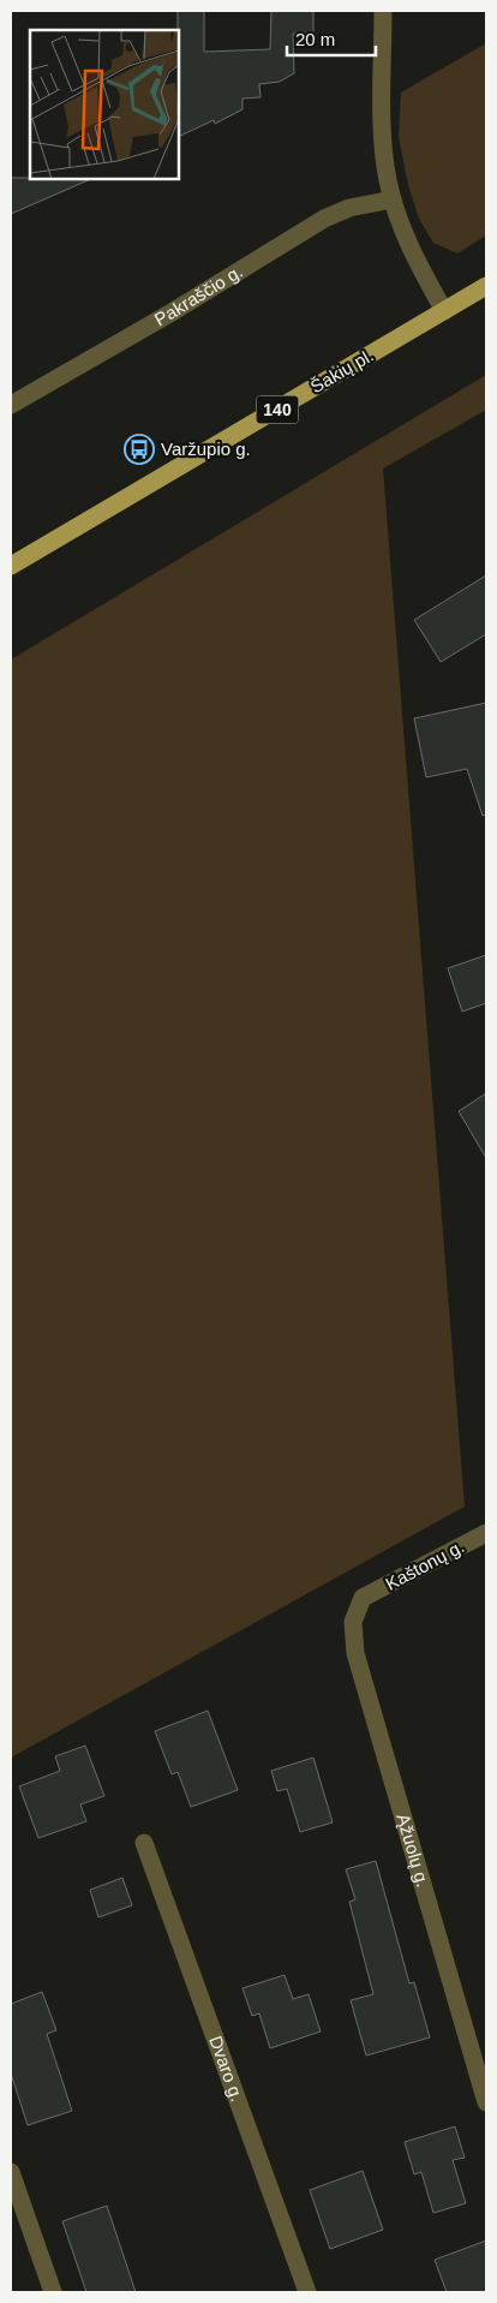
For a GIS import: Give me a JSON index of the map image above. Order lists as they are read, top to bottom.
{
  "streets": {
    "main road": ["Šakių pl.", "140"],
    "street": [
      "Pakraščio g.",
      "Kaštonų g.",
      "Ąžuolų g.",
      "Dvaro g."
    ]
  },
  "crossings": [
    ["Kaštonų g.", "Ąžuolų g."]
  ],
  "places": {
    "bus stop": ["Varžupio g."]
  },
  "scale_bar": "20 m"
}
